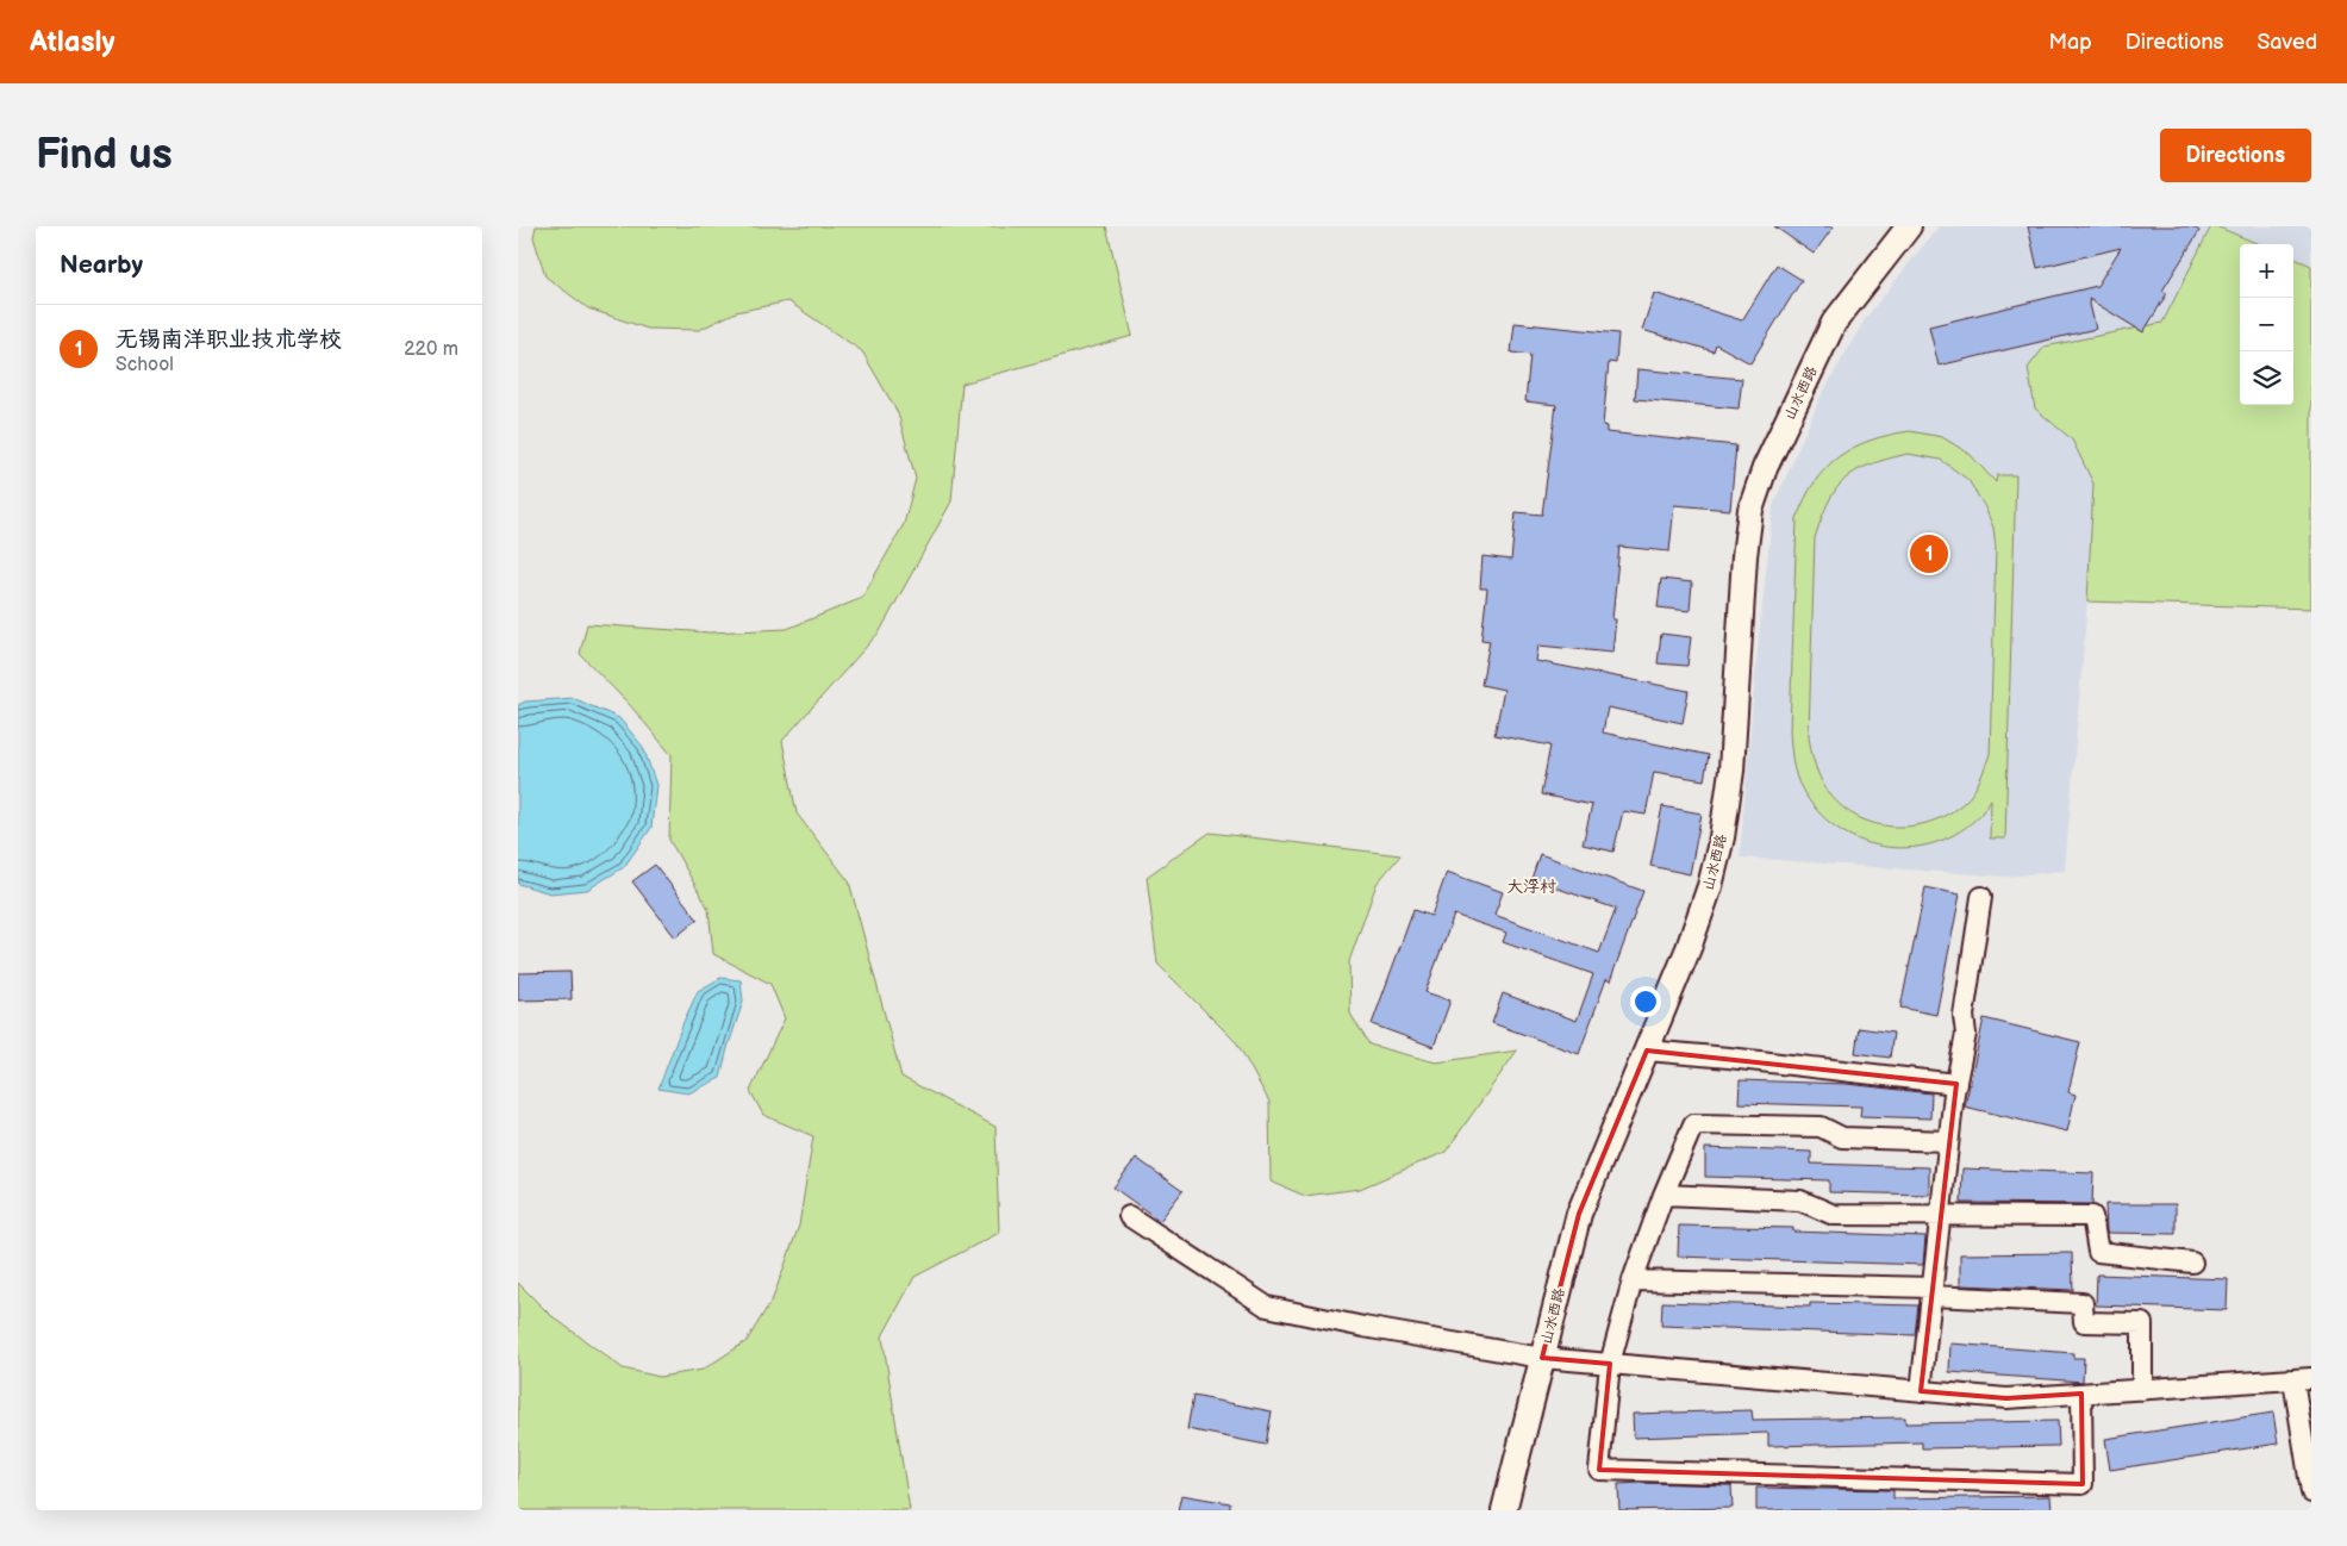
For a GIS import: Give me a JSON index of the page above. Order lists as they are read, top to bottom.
{
  "streets": {
    "street": ["山水西路"]
  },
  "districts": ["大浮村"],
  "page": {
    "header": "Atlasly",
    "nav": ["Map", "Directions", "Saved"],
    "buttons": "Directions",
    "title": "Find us",
    "heading": "Nearby",
    "map_buttons": ["+", "−"],
    "list": [
      {
        "mark": "1",
        "name": "无锡南洋职业技术学校",
        "note": "School",
        "value": "220 m"
      }
    ],
    "pins": "1"
  }
}
